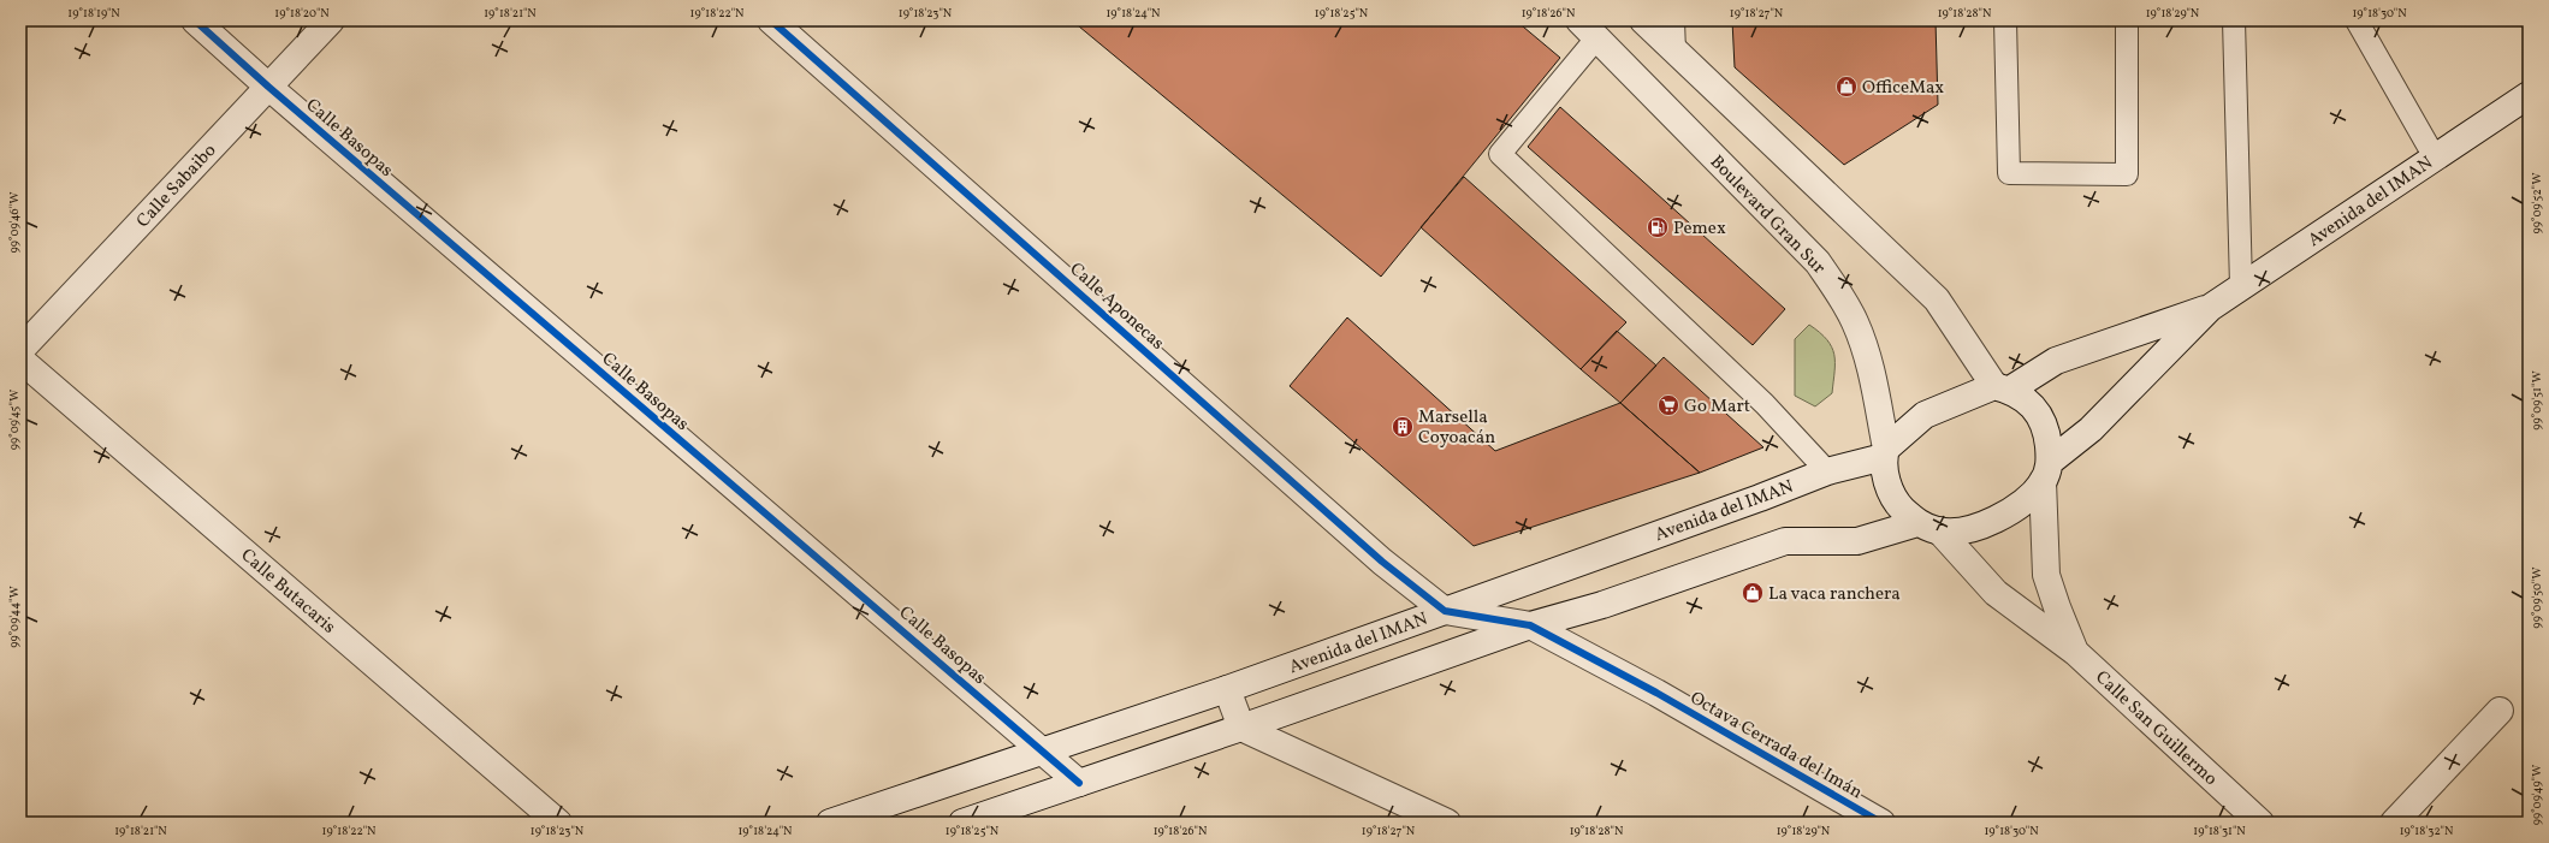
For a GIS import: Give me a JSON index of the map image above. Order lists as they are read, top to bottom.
{
  "streets": {
    "street": [
      "Calle Basopas",
      "Calle Sabaibo",
      "Avenida del IMAN",
      "Boulevard Gran Sur",
      "Calle Aponecas",
      "Calle Butacaris",
      "Calle San Guillermo",
      "Octava Cerrada del Imán"
    ]
  },
  "crossings": [
    ["Calle Basopas", "Calle Sabaibo"],
    ["Calle Basopas", "Avenida del IMAN"],
    ["Avenida del IMAN", "Boulevard Gran Sur"],
    ["Avenida del IMAN", "Calle Aponecas"],
    ["Avenida del IMAN", "Calle San Guillermo"],
    ["Boulevard Gran Sur", "Calle San Guillermo"]
  ],
  "places": {
    "shop": ["OfficeMax", "La vaca ranchera"],
    "fuel station": ["Pemex"],
    "supermarket": ["Go Mart"],
    "building": ["Marsella Coyoacán"]
  },
  "coordinates": [
    "19°18'19\"N",
    "19°18'20\"N",
    "19°18'21\"N",
    "19°18'22\"N",
    "19°18'23\"N",
    "19°18'24\"N",
    "19°18'25\"N",
    "19°18'26\"N",
    "19°18'27\"N",
    "19°18'28\"N",
    "19°18'29\"N",
    "19°18'30\"N",
    "99°09'52\"W",
    "99°09'46\"W",
    "99°09'51\"W",
    "99°09'45\"W",
    "99°09'50\"W",
    "99°09'44\"W",
    "99°09'49\"W",
    "19°18'31\"N",
    "19°18'32\"N"
  ]
}
